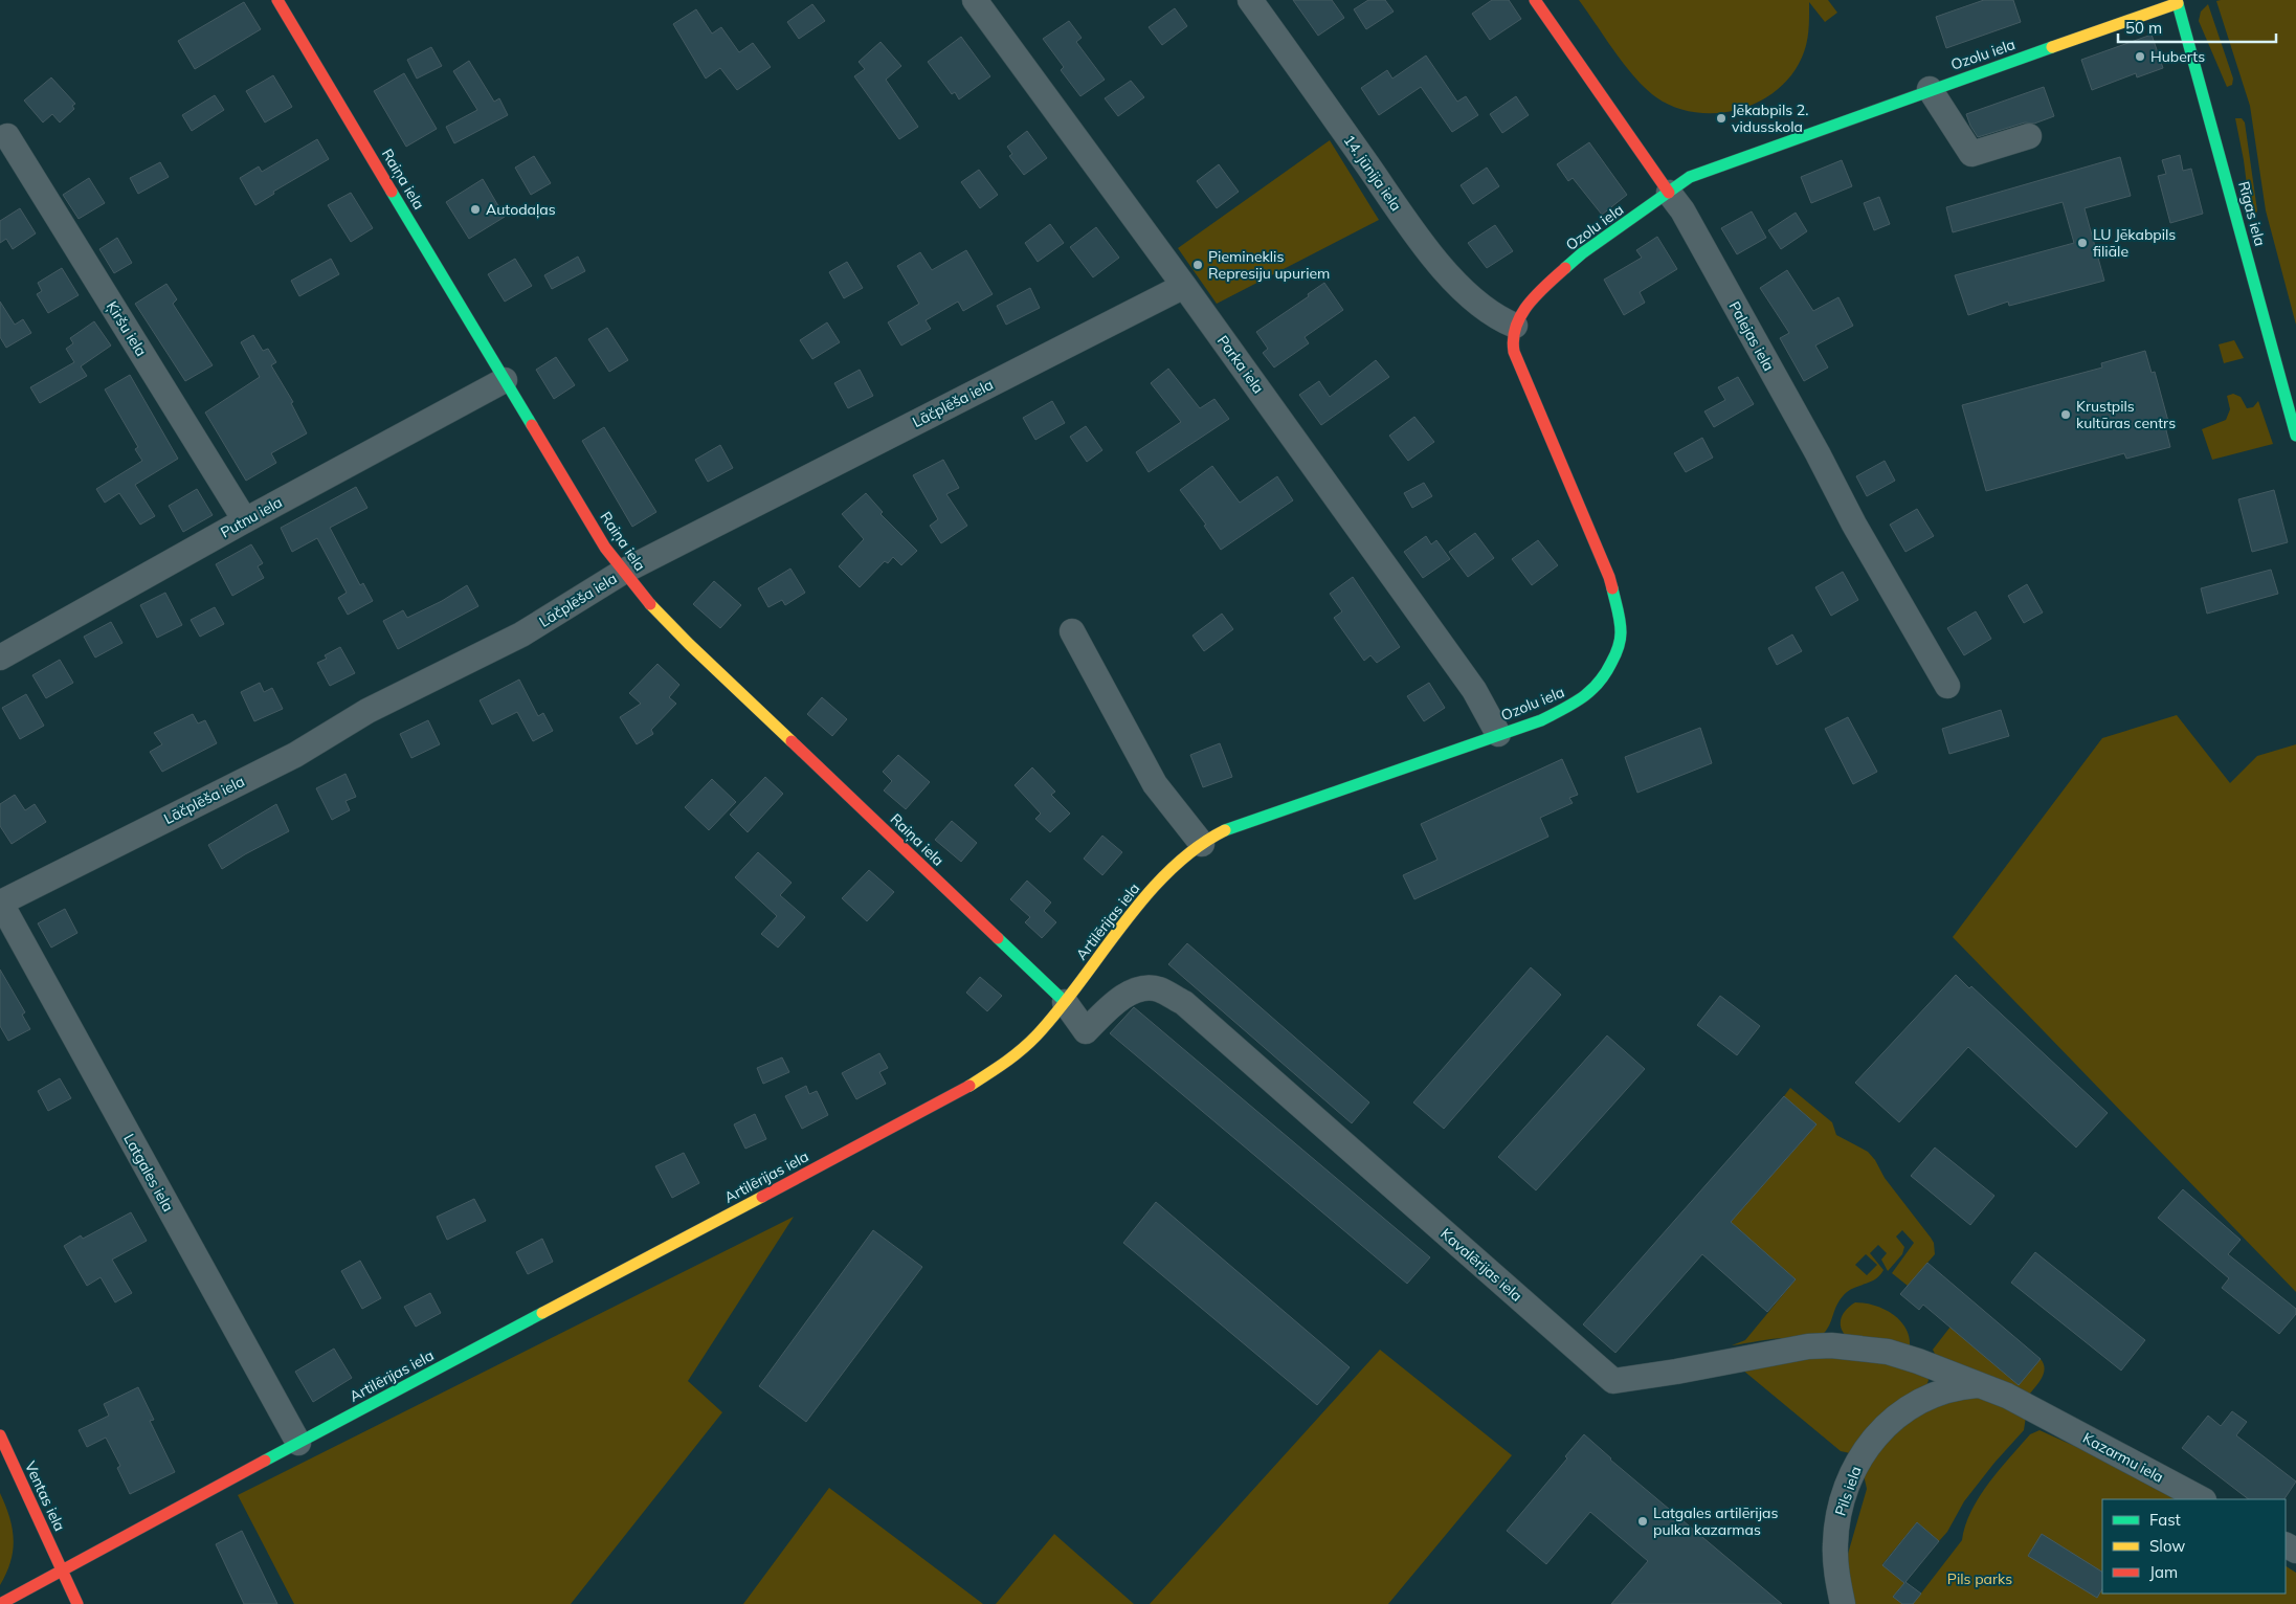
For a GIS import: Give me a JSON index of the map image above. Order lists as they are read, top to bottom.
{
  "streets": {
    "main road": [
      "Ozolu iela",
      "Raiņa iela",
      "Rīgas iela",
      "Palejas iela",
      "Artilērijas iela",
      "Ventas iela"
    ],
    "street": [
      "14. jūnija iela",
      "Ķiršu iela",
      "Parka iela",
      "Lāčplēša iela",
      "Putnu iela",
      "Latgales iela",
      "Kavalērijas iela",
      "Kazarmu iela",
      "Pils iela"
    ]
  },
  "crossings": [
    ["Ozolu iela", "14. jūnija iela"],
    ["Ozolu iela", "Rīgas iela"],
    ["Ozolu iela", "Palejas iela"],
    ["Ozolu iela", "Parka iela"],
    ["Ozolu iela", "Artilērijas iela"],
    ["Raiņa iela", "Lāčplēša iela"],
    ["Raiņa iela", "Putnu iela"],
    ["Raiņa iela", "Artilērijas iela"],
    ["Raiņa iela", "Kavalērijas iela"],
    ["Ķiršu iela", "Putnu iela"],
    ["Parka iela", "Lāčplēša iela"],
    ["Parka iela", "Artilērijas iela"],
    ["Lāčplēša iela", "Latgales iela"],
    ["Artilērijas iela", "Latgales iela"],
    ["Artilērijas iela", "Kavalērijas iela"],
    ["Artilērijas iela", "Ventas iela"],
    ["Kavalērijas iela", "Kazarmu iela"],
    ["Kavalērijas iela", "Pils iela"],
    ["Kazarmu iela", "Pils iela"]
  ],
  "parks": ["Pils parks"],
  "places": [
    "Huberts",
    "Jēkabpils 2. vidusskola",
    "Autodaļas",
    "LU Jēkabpils filiāle",
    "Piemineklis Represiju upuriem",
    "Krustpils kultūras centrs",
    "Latgales artilērijas pulka kazarmas"
  ],
  "legend": ["Fast", "Slow", "Jam"],
  "scale_bar": "50 m"
}
